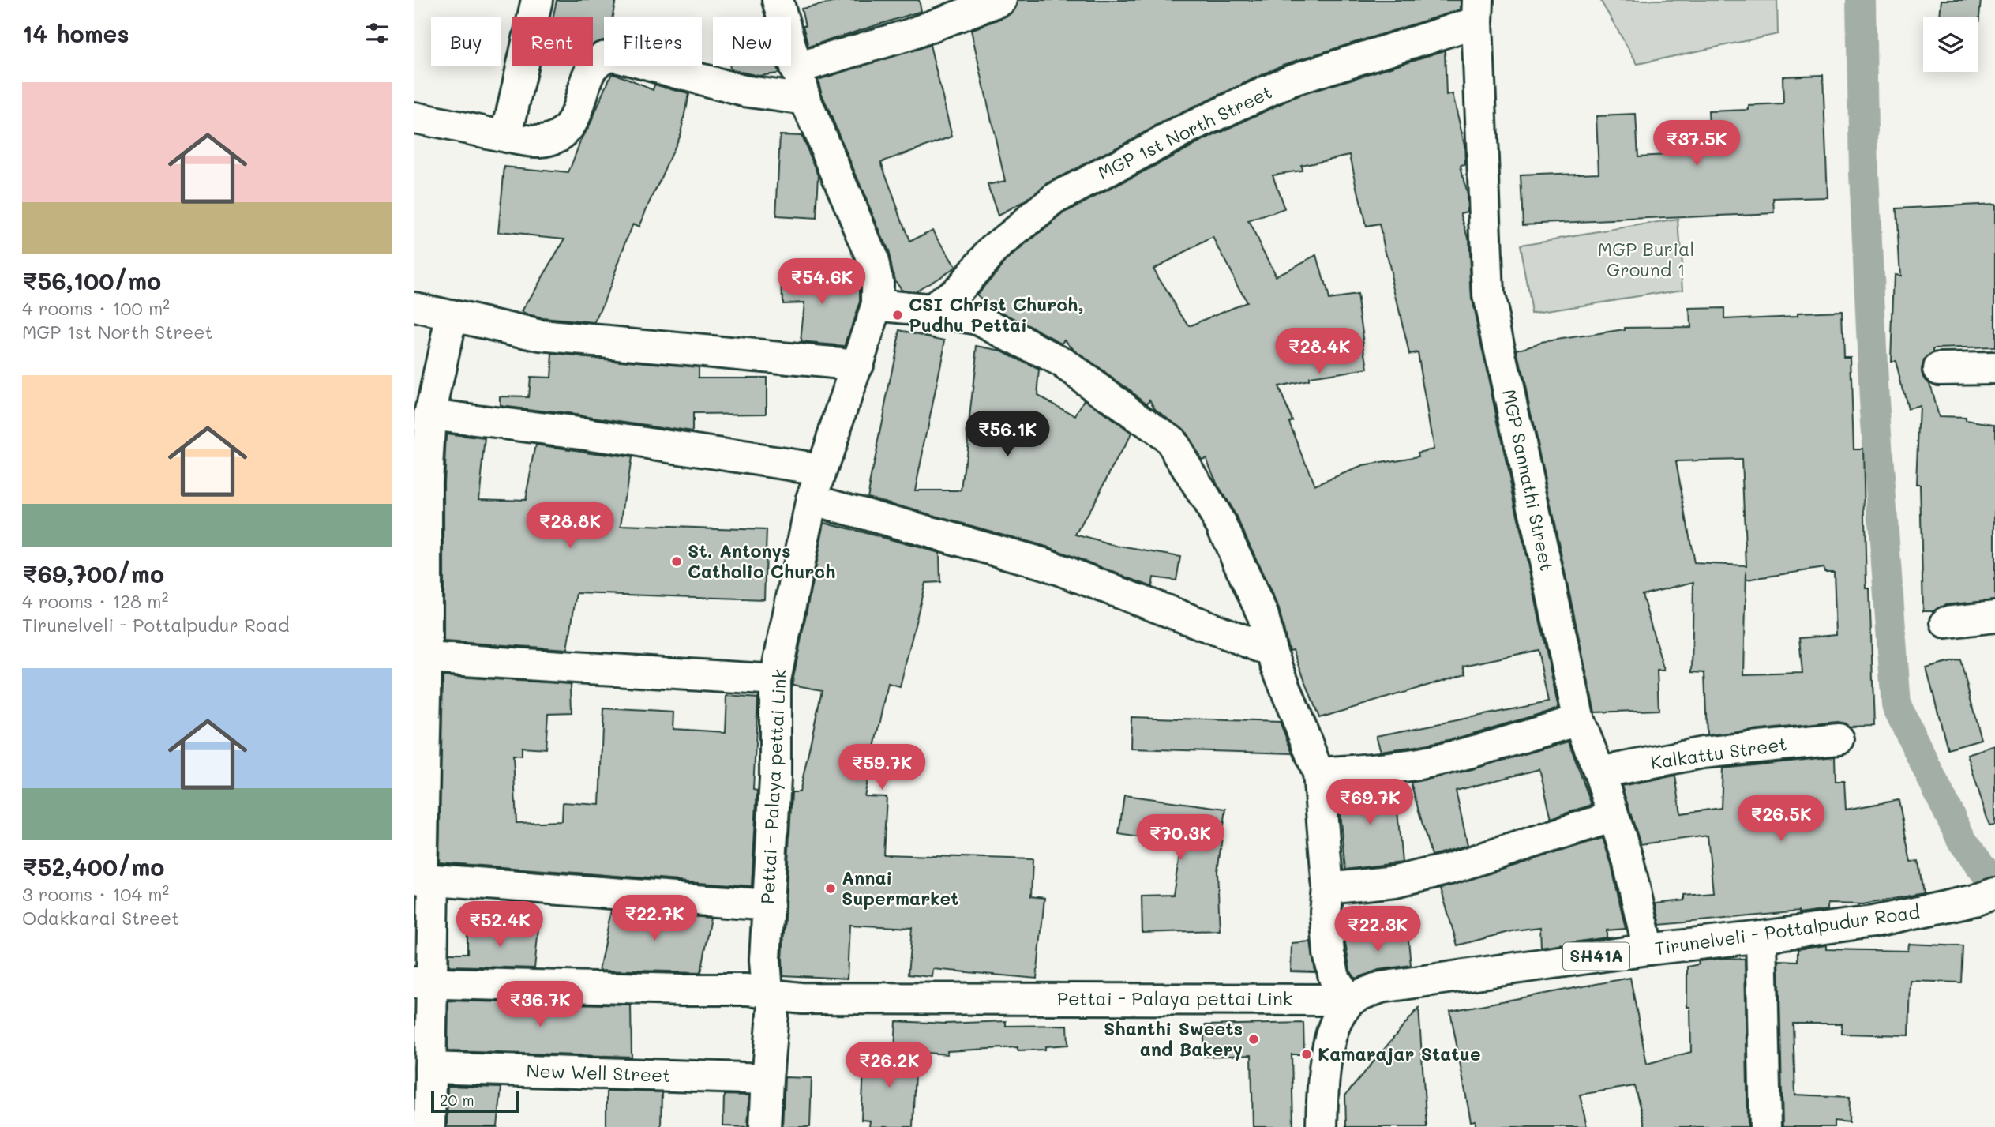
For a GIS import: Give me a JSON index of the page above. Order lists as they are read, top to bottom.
{
  "streets": {
    "street": [
      "MGP 1st North Street",
      "MGP Sannathi Street",
      "Kalkattu Street",
      "Pettai - Palaya pettai Link",
      "Tirunelveli - Pottalpudur Road",
      "SH41A",
      "New Well Street"
    ]
  },
  "crossings": [
    ["MGP 1st North Street", "MGP Sannathi Street"],
    ["MGP Sannathi Street", "Kalkattu Street"],
    ["MGP Sannathi Street", "Tirunelveli - Pottalpudur Road"],
    ["Pettai - Palaya pettai Link", "Tirunelveli - Pottalpudur Road"]
  ],
  "parks": ["MGP Burial Ground 1"],
  "places": [
    "CSI Christ Church, Pudhu Pettai",
    "St. Antonys Catholic Church",
    "Annai Supermarket",
    "Shanthi Sweets and Bakery",
    "Kamarajar Statue"
  ],
  "scale_bar": "20 m",
  "page": {
    "heading": "14 homes",
    "chip": [
      "Buy",
      "Rent",
      "Filters",
      "New"
    ],
    "list": [
      {
        "name": "₹56,100/mo",
        "note": "4 rooms · 100 m² · MGP 1st North Street"
      },
      {
        "name": "₹69,700/mo",
        "note": "4 rooms · 128 m² · Tirunelveli - Pottalpudur Road"
      },
      {
        "name": "₹52,400/mo",
        "note": "3 rooms · 104 m² · Odakkarai Street"
      }
    ],
    "price": [
      "₹37.5K",
      "₹54.6K",
      "₹28.4K",
      "₹56.1K",
      "₹28.8K",
      "₹59.7K",
      "₹69.7K",
      "₹26.5K",
      "₹70.3K",
      "₹22.7K",
      "₹52.4K",
      "₹22.3K",
      "₹36.7K",
      "₹26.2K"
    ],
    "scale": "20 m"
  }
}
